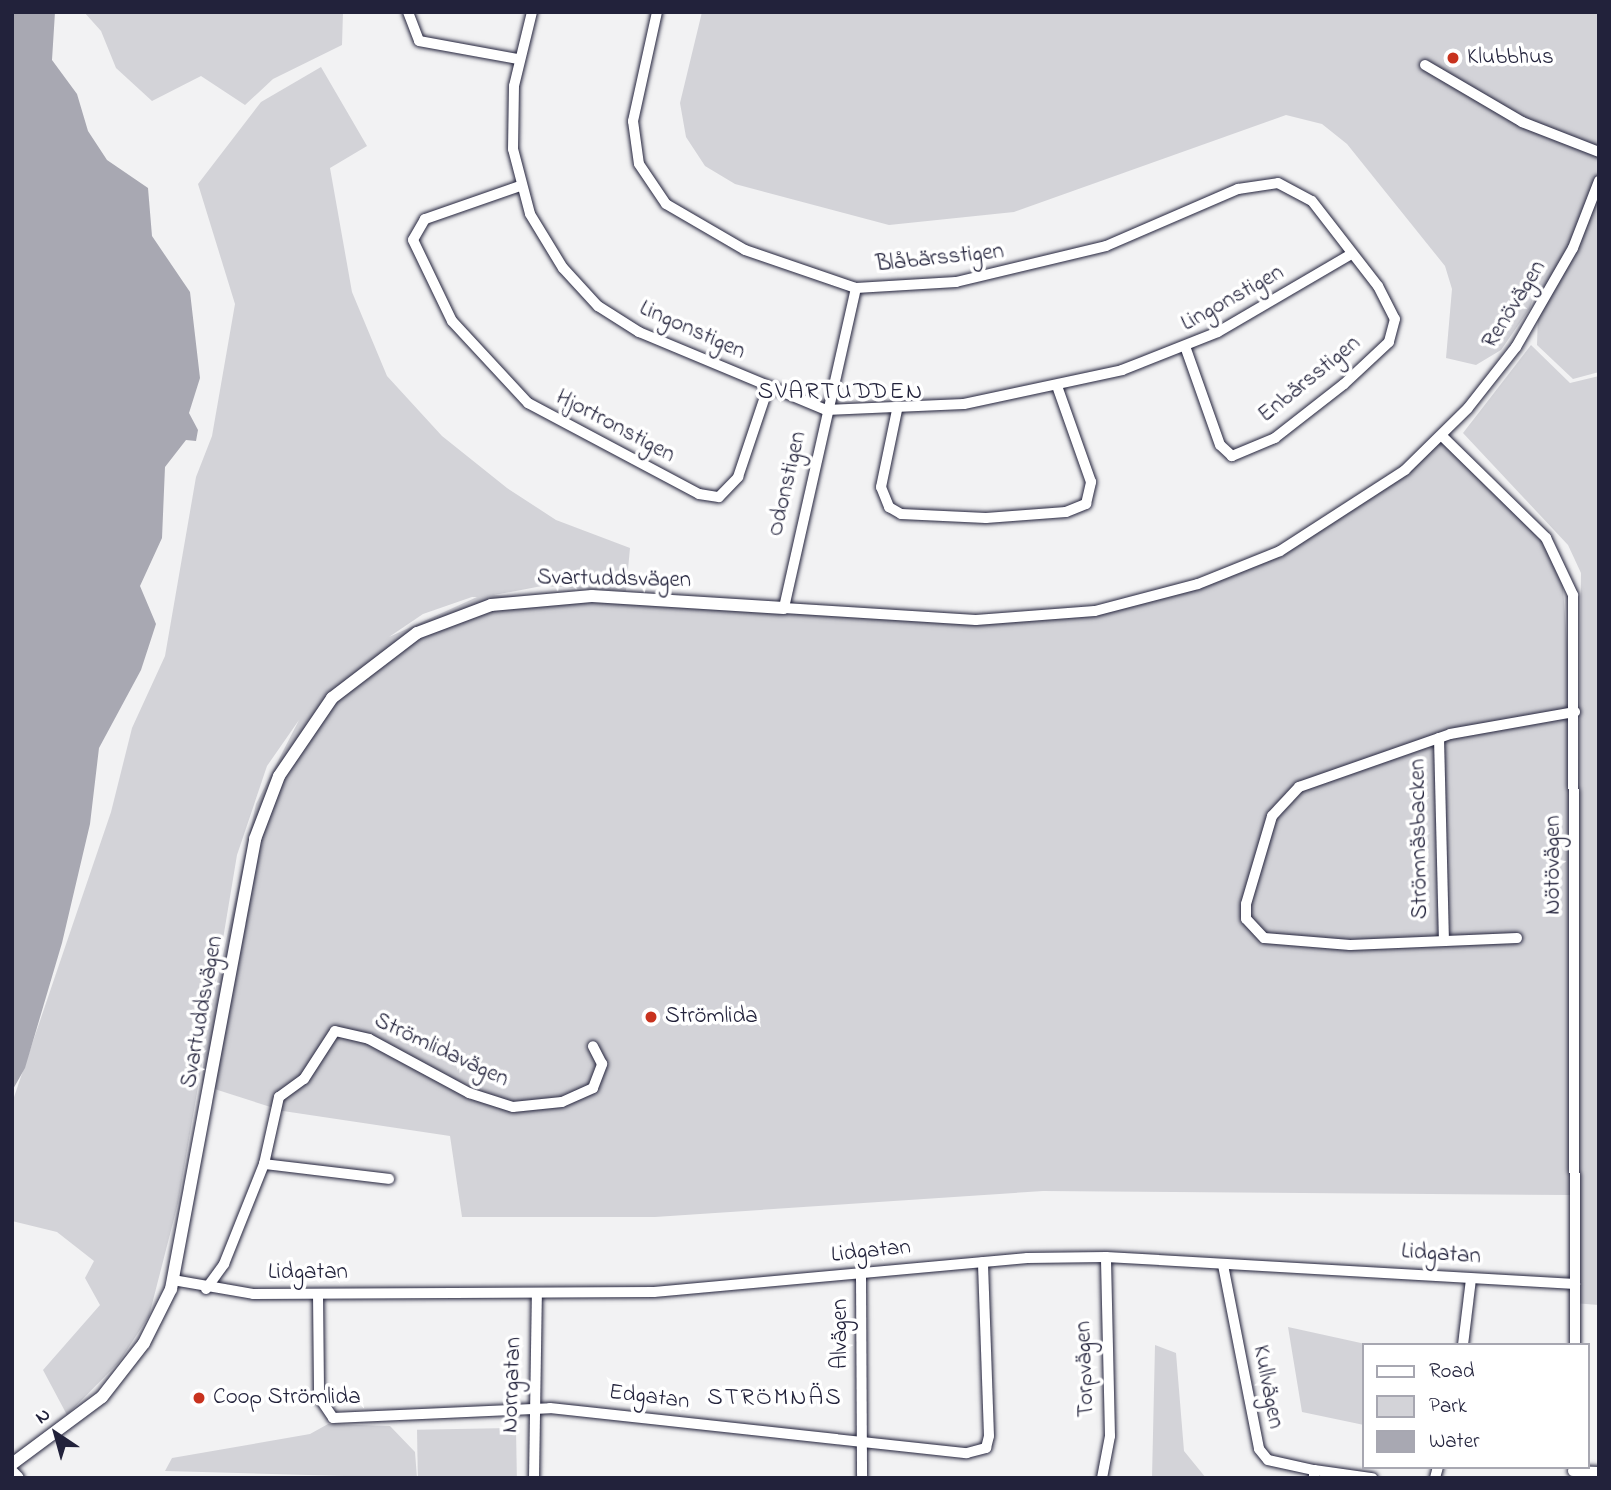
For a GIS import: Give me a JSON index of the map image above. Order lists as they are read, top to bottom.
{
  "streets": {
    "street": [
      "Blåbärsstigen",
      "Lingonstigen",
      "Renövägen",
      "Enbärsstigen",
      "Hjortronstigen",
      "Odonstigen",
      "Svartuddsvägen",
      "Strömnäsbacken",
      "Nötövägen",
      "Strömlidavägen",
      "Lidgatan",
      "Alvägen",
      "Torpvägen",
      "Norrgatan",
      "Kullvägen",
      "Edgatan"
    ]
  },
  "crossings": [
    ["Blåbärsstigen", "Lingonstigen"],
    ["Blåbärsstigen", "Enbärsstigen"],
    ["Blåbärsstigen", "Odonstigen"],
    ["Lingonstigen", "Enbärsstigen"],
    ["Lingonstigen", "Hjortronstigen"],
    ["Lingonstigen", "Odonstigen"],
    ["Renövägen", "Svartuddsvägen"],
    ["Renövägen", "Nötövägen"],
    ["Odonstigen", "Svartuddsvägen"],
    ["Svartuddsvägen", "Nötövägen"],
    ["Svartuddsvägen", "Lidgatan"],
    ["Strömnäsbacken", "Nötövägen"],
    ["Nötövägen", "Lidgatan"],
    ["Strömlidavägen", "Lidgatan"],
    ["Lidgatan", "Alvägen"],
    ["Lidgatan", "Torpvägen"],
    ["Lidgatan", "Norrgatan"],
    ["Lidgatan", "Kullvägen"],
    ["Lidgatan", "Edgatan"],
    ["Alvägen", "Edgatan"],
    ["Norrgatan", "Edgatan"]
  ],
  "districts": ["SVARTUDDEN", "STRÖMNÄS"],
  "places": ["Klubbhus", "Strömlida", "Coop Strömlida"],
  "legend": ["Road", "Park", "Water"],
  "north": "top left"
}
